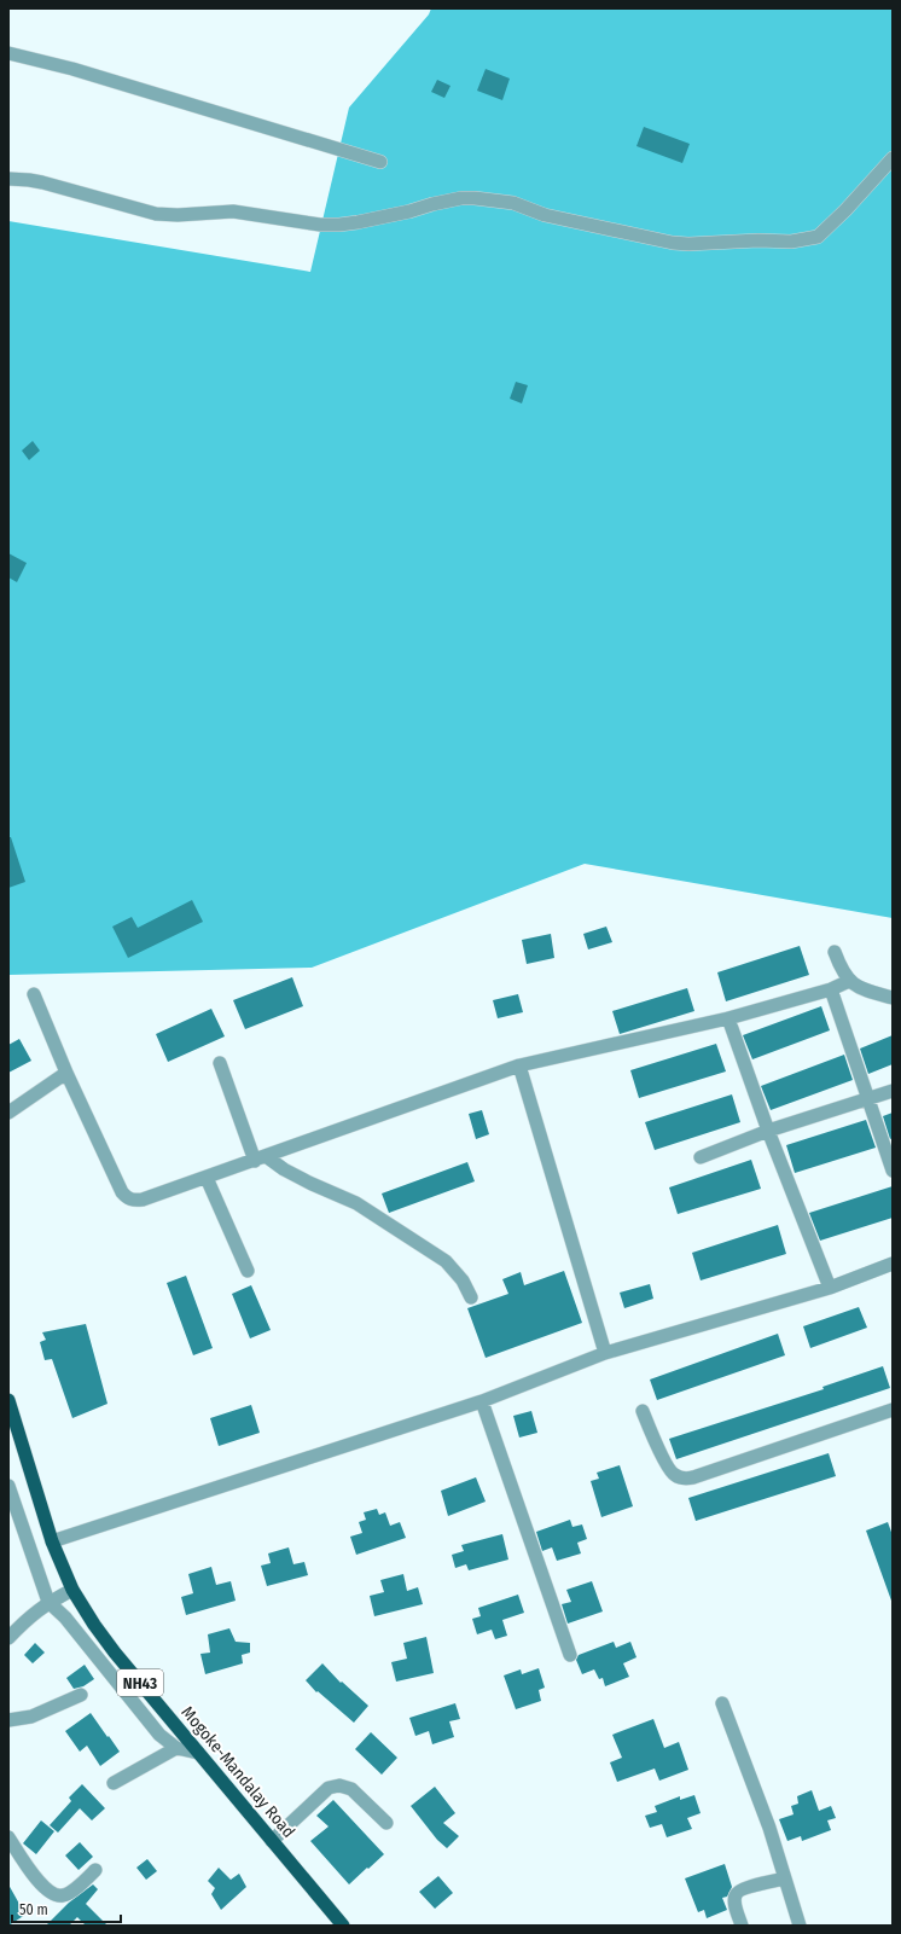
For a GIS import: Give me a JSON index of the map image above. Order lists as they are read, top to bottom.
{
  "streets": {
    "highway": ["NH43", "Mogoke-Mandalay Road"]
  },
  "scale_bar": "50 m"
}
